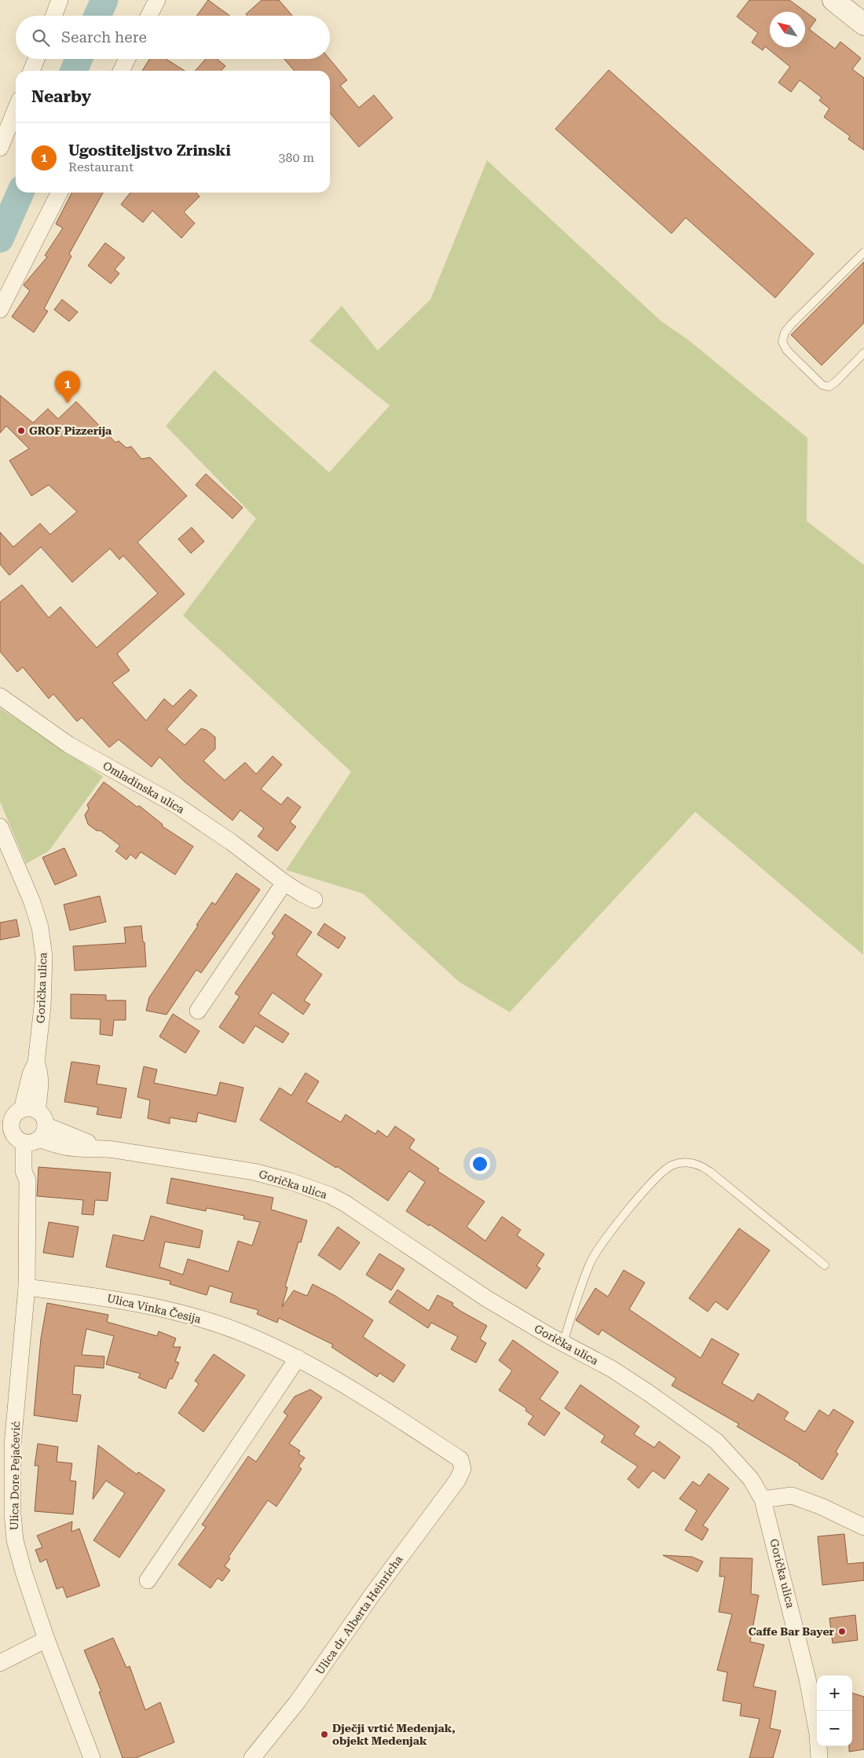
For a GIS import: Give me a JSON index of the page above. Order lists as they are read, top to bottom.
{
  "streets": {
    "street": [
      "Omladinska ulica",
      "Gorička ulica",
      "Ulica Vinka Česija",
      "Ulica Dore Pejačević",
      "Ulica dr. Alberta Heinricha"
    ]
  },
  "crossings": [
    ["Gorička ulica", "Ulica Dore Pejačević"],
    ["Ulica Vinka Česija", "Ulica Dore Pejačević"],
    ["Ulica Vinka Česija", "Ulica dr. Alberta Heinricha"]
  ],
  "places": ["GROF Pizzerija", "Caffe Bar Bayer", "Dječji vrtić Medenjak, objekt Medenjak"],
  "north": "top left",
  "page": {
    "search": "Search here",
    "heading": "Nearby",
    "list": [
      {
        "mark": "1",
        "name": "Ugostiteljstvo Zrinski",
        "note": "Restaurant",
        "value": "380 m"
      }
    ],
    "pins": "1",
    "map_buttons": ["+", "−"]
  }
}
